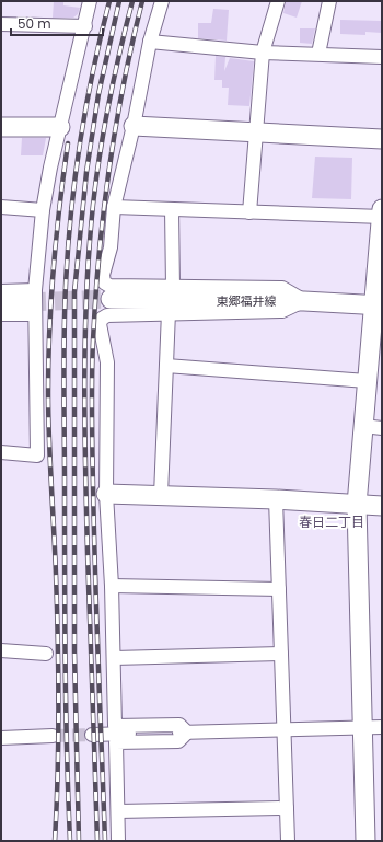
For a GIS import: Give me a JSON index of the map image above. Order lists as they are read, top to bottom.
{
  "streets": {
    "street": ["東郷福井線"]
  },
  "districts": ["春日二丁目"],
  "scale_bar": "50 m"
}
